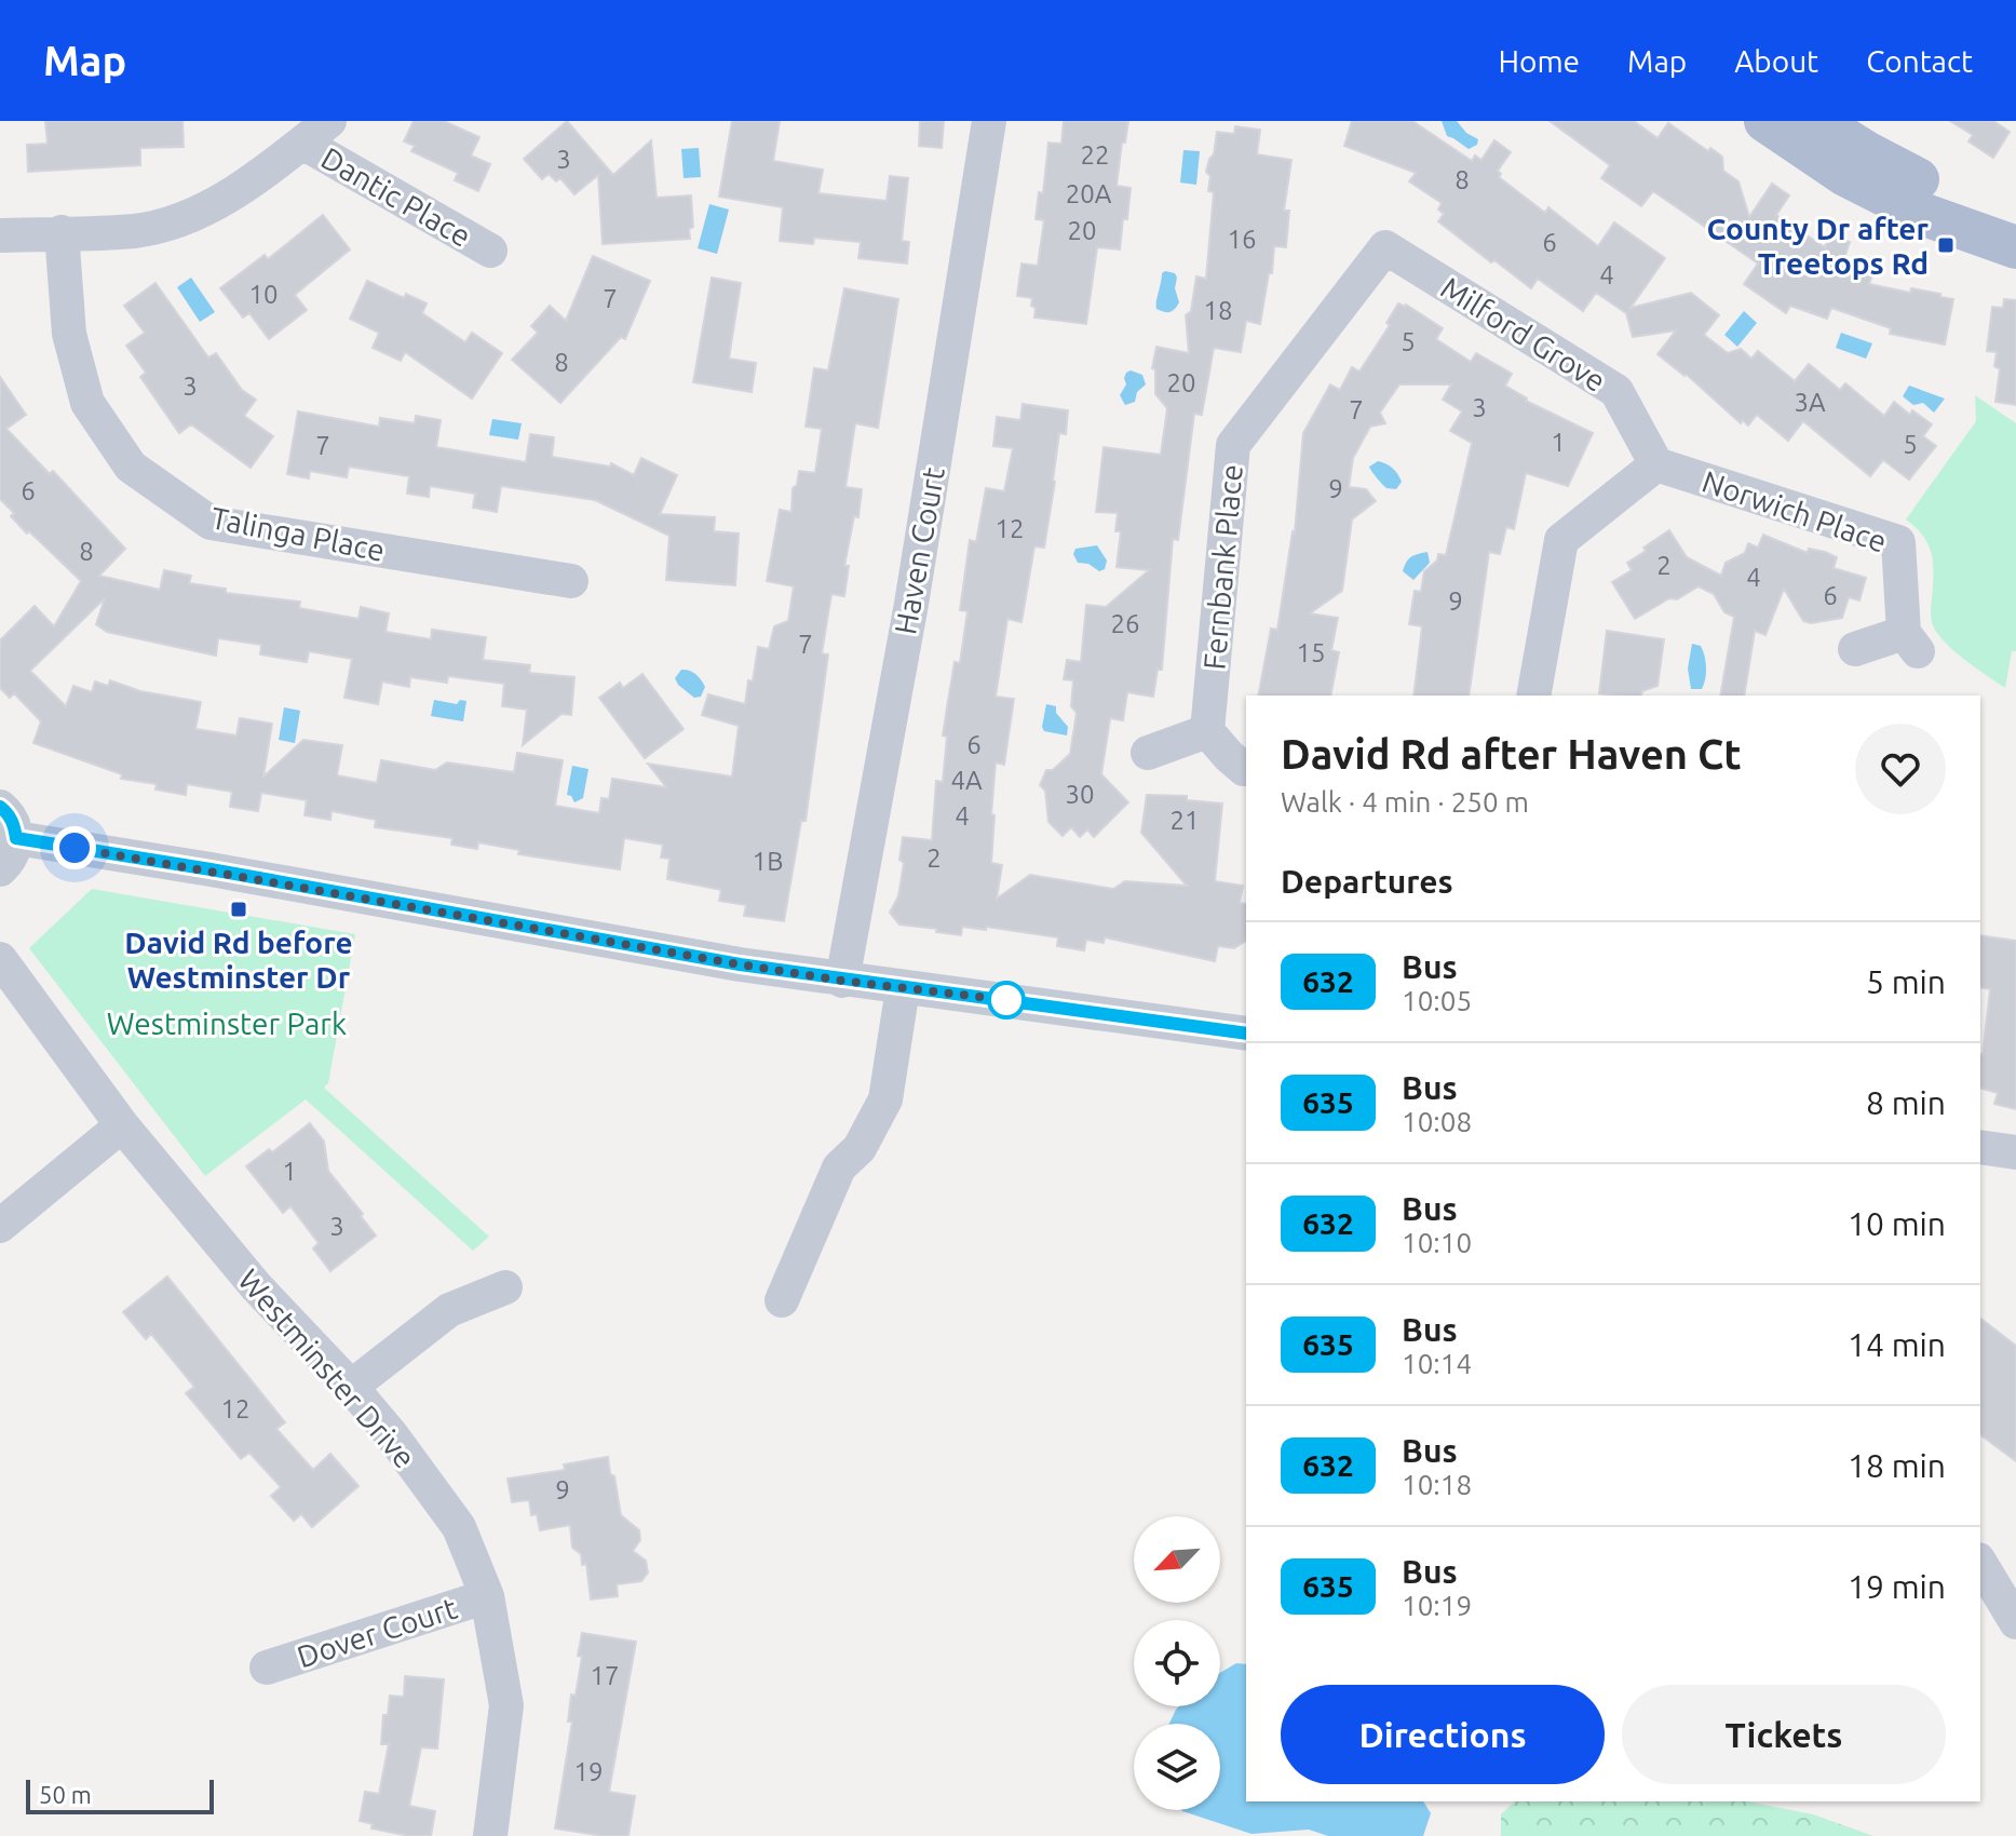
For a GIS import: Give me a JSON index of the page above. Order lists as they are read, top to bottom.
{
  "streets": {
    "street": [
      "Dantic Place",
      "Milford Grove",
      "Norwich Place",
      "Talinga Place",
      "Haven Court",
      "Fernbank Place",
      "Westminster Drive",
      "Dover Court"
    ]
  },
  "crossings": [
    ["Milford Grove", "Norwich Place"],
    ["Milford Grove", "Fernbank Place"],
    ["Westminster Drive", "Dover Court"]
  ],
  "parks": ["Westminster Park"],
  "places": {
    "transit": ["County Dr after Treetops Rd", "David Rd before Westminster Dr"]
  },
  "lines": ["bus line 632"],
  "house_numbers": [
    "22",
    "3",
    "8",
    "20A",
    "20",
    "16",
    "6",
    "4",
    "10",
    "7",
    "18",
    "5",
    "8",
    "20",
    "3",
    "3A",
    "3",
    "7",
    "1",
    "5",
    "7",
    "9",
    "6",
    "12",
    "8",
    "2",
    "4",
    "6",
    "9",
    "26",
    "7",
    "15",
    "6",
    "4A",
    "30",
    "4",
    "21",
    "2",
    "1B",
    "1",
    "3",
    "12",
    "9",
    "17",
    "19"
  ],
  "scale_bar": "50 m",
  "north": "bottom left",
  "page": {
    "header": "Map",
    "nav": [
      "Home",
      "Map",
      "About",
      "Contact"
    ],
    "heading": [
      ["David Rd after Haven Ct", "Walk · 4 min · 250 m"],
      "Departures"
    ],
    "list": [
      {
        "mark": "632",
        "name": "Bus",
        "note": "10:05",
        "value": "5 min"
      },
      {
        "mark": "635",
        "name": "Bus",
        "note": "10:08",
        "value": "8 min"
      },
      {
        "mark": "632",
        "name": "Bus",
        "note": "10:10",
        "value": "10 min"
      },
      {
        "mark": "635",
        "name": "Bus",
        "note": "10:14",
        "value": "14 min"
      },
      {
        "mark": "632",
        "name": "Bus",
        "note": "10:18",
        "value": "18 min"
      },
      {
        "mark": "635",
        "name": "Bus",
        "note": "10:19",
        "value": "19 min"
      }
    ],
    "buttons": ["Directions", "Tickets"],
    "scale": "50 m"
  }
}
